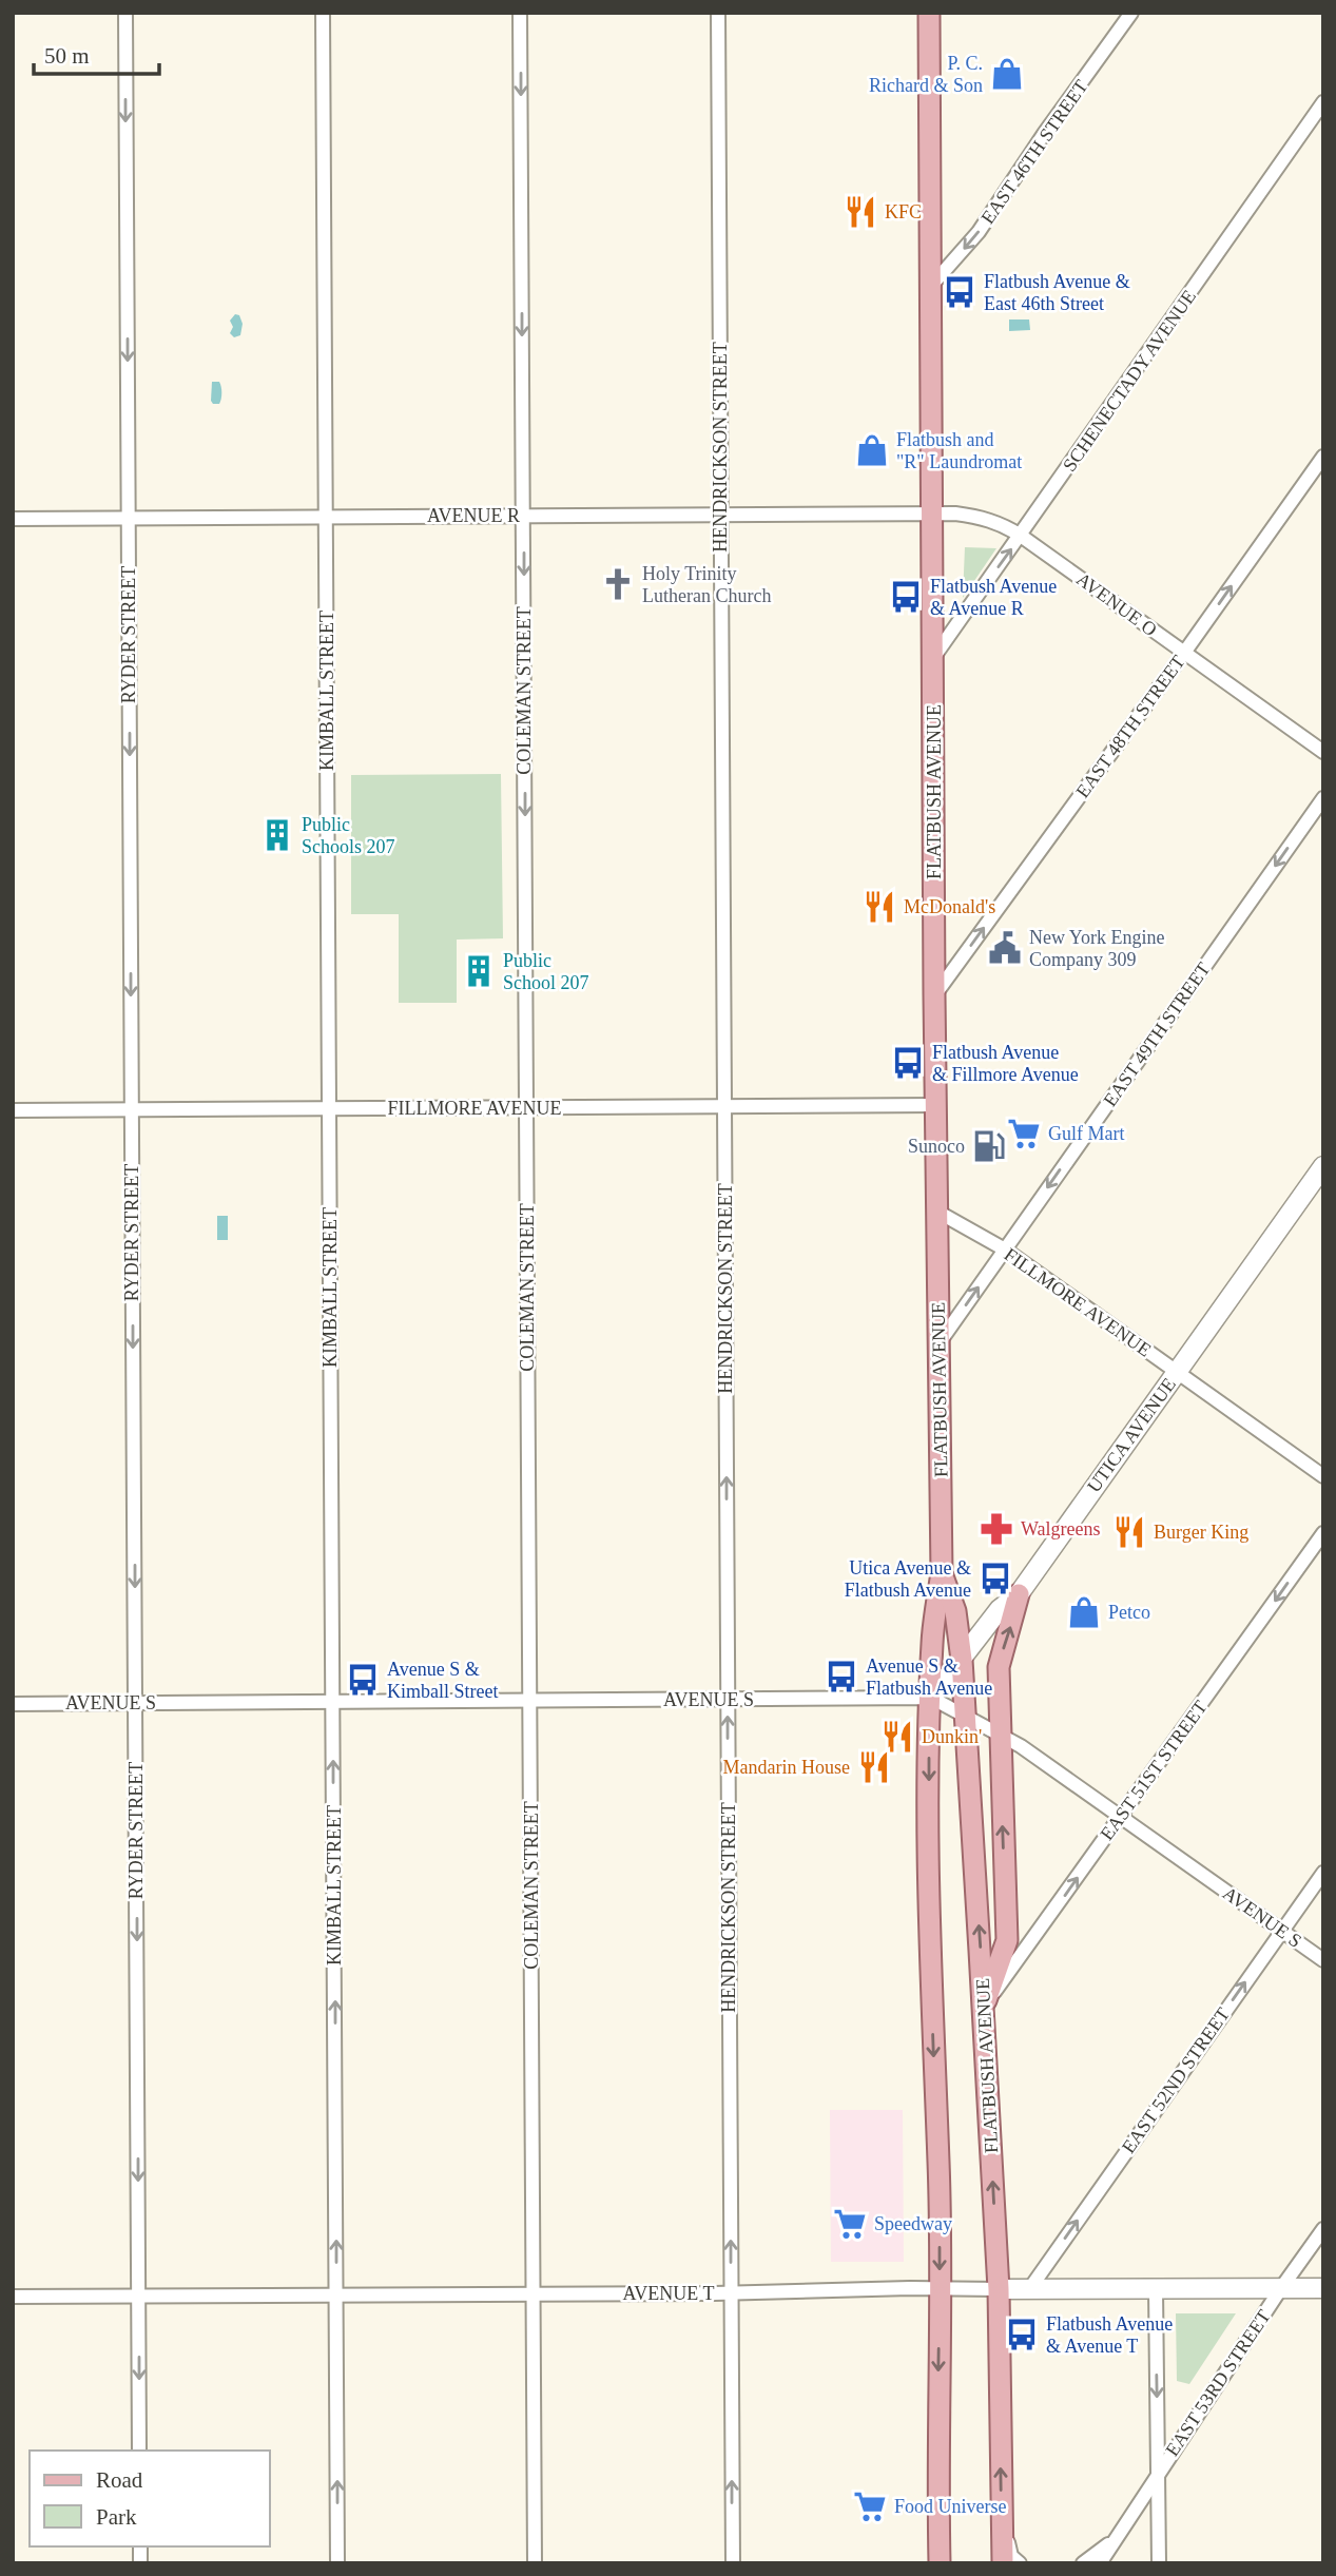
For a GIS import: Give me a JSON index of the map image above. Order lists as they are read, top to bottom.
{
  "streets": {
    "main road": ["FLATBUSH AVENUE", "UTICA AVENUE", "AVENUE T"],
    "street": [
      "EAST 46TH STREET",
      "SCHENECTADY AVENUE",
      "HENDRICKSON STREET",
      "AVENUE R",
      "AVENUE O",
      "RYDER STREET",
      "KIMBALL STREET",
      "COLEMAN STREET",
      "EAST 48TH STREET",
      "EAST 49TH STREET",
      "FILLMORE AVENUE",
      "AVENUE S",
      "EAST 51ST STREET",
      "EAST 52ND STREET",
      "EAST 53RD STREET"
    ]
  },
  "crossings": [
    ["EAST 46TH STREET", "FLATBUSH AVENUE"],
    ["SCHENECTADY AVENUE", "AVENUE O"],
    ["SCHENECTADY AVENUE", "FLATBUSH AVENUE"],
    ["HENDRICKSON STREET", "AVENUE R"],
    ["HENDRICKSON STREET", "FILLMORE AVENUE"],
    ["HENDRICKSON STREET", "AVENUE S"],
    ["HENDRICKSON STREET", "AVENUE T"],
    ["AVENUE R", "AVENUE O"],
    ["AVENUE R", "RYDER STREET"],
    ["AVENUE R", "KIMBALL STREET"],
    ["AVENUE R", "COLEMAN STREET"],
    ["AVENUE R", "FLATBUSH AVENUE"],
    ["AVENUE O", "EAST 48TH STREET"],
    ["AVENUE O", "FLATBUSH AVENUE"],
    ["RYDER STREET", "FILLMORE AVENUE"],
    ["RYDER STREET", "AVENUE S"],
    ["RYDER STREET", "AVENUE T"],
    ["KIMBALL STREET", "FILLMORE AVENUE"],
    ["KIMBALL STREET", "AVENUE S"],
    ["KIMBALL STREET", "AVENUE T"],
    ["COLEMAN STREET", "FILLMORE AVENUE"],
    ["COLEMAN STREET", "AVENUE S"],
    ["COLEMAN STREET", "AVENUE T"],
    ["EAST 48TH STREET", "FLATBUSH AVENUE"],
    ["FLATBUSH AVENUE", "EAST 49TH STREET"],
    ["FLATBUSH AVENUE", "FILLMORE AVENUE"],
    ["FLATBUSH AVENUE", "UTICA AVENUE"],
    ["FLATBUSH AVENUE", "AVENUE S"],
    ["FLATBUSH AVENUE", "EAST 51ST STREET"],
    ["FLATBUSH AVENUE", "AVENUE T"],
    ["EAST 49TH STREET", "FILLMORE AVENUE"],
    ["FILLMORE AVENUE", "UTICA AVENUE"],
    ["UTICA AVENUE", "AVENUE S"],
    ["AVENUE S", "EAST 51ST STREET"],
    ["AVENUE S", "EAST 52ND STREET"],
    ["EAST 52ND STREET", "AVENUE T"],
    ["AVENUE T", "EAST 53RD STREET"]
  ],
  "one_way": [
    "EAST 46TH STREET",
    "HENDRICKSON STREET",
    "RYDER STREET",
    "COLEMAN STREET",
    "EAST 48TH STREET",
    "EAST 52ND STREET"
  ],
  "places": {
    "shop": ["P. C. Richard & Son", "Flatbush and \"R\" Laundromat", "Petco"],
    "restaurant": [
      "KFC",
      "McDonald's",
      "Burger King",
      "Dunkin'",
      "Mandarin House"
    ],
    "bus stop": [
      "Flatbush Avenue & East 46th Street",
      "Flatbush Avenue & Avenue R",
      "Flatbush Avenue & Fillmore Avenue",
      "Utica Avenue & Flatbush Avenue",
      "Avenue S & Flatbush Avenue",
      "Avenue S & Kimball Street",
      "Flatbush Avenue & Avenue T"
    ],
    "church": ["Holy Trinity Lutheran Church"],
    "building": ["Public Schools 207", "Public School 207"],
    "public building": ["New York Engine Company 309"],
    "supermarket": ["Gulf Mart", "Speedway", "Food Universe"],
    "fuel station": ["Sunoco"],
    "pharmacy": ["Walgreens"]
  },
  "legend": ["Road", "Park"],
  "scale_bar": "50 m"
}
